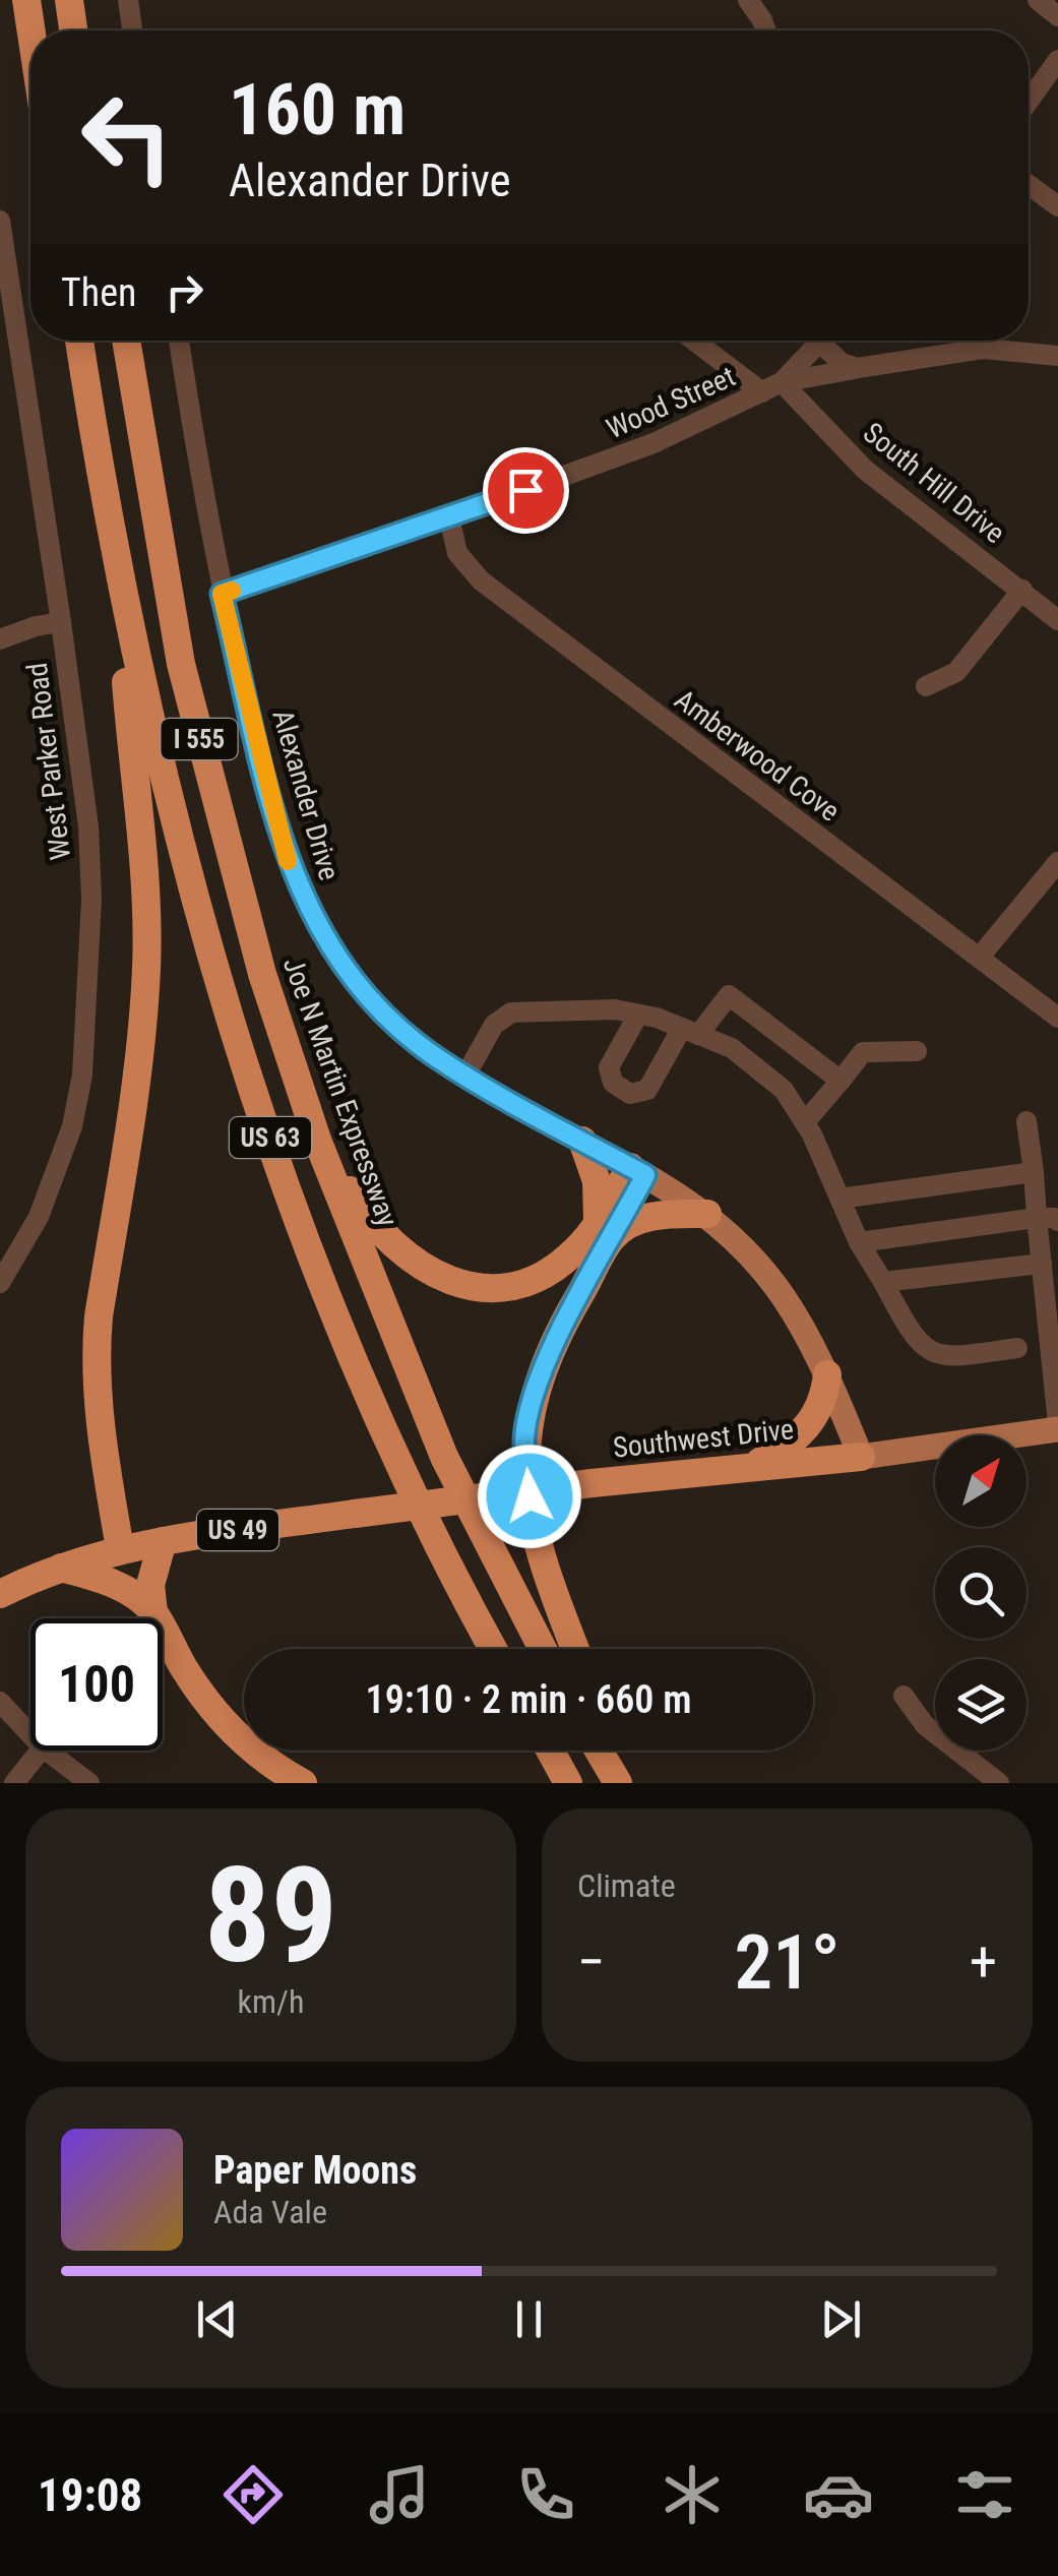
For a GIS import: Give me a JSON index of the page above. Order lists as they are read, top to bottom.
{
  "streets": {
    "highway": [
      "I 555",
      "Joe N Martin Expressway",
      "US 63",
      "Southwest Drive",
      "US 49"
    ],
    "main road": ["Alexander Drive"],
    "street": [
      "Wood Street",
      "South Hill Drive",
      "Amberwood Cove",
      "West Parker Road"
    ]
  },
  "crossings": [
    ["Wood Street", "South Hill Drive"],
    ["Wood Street", "Amberwood Cove"],
    ["Wood Street", "Alexander Drive"],
    ["Alexander Drive", "Southwest Drive"],
    ["Alexander Drive", "US 49"],
    ["Joe N Martin Expressway", "US 63"],
    ["Southwest Drive", "US 49"]
  ],
  "north": "top right",
  "page": {
    "turn": ["160 m", "Alexander Drive"],
    "then": "Then",
    "limit": "100",
    "trip": "19:10 · 2 min · 660 m",
    "tile": [
      ["89", "km/h"],
      "Climate"
    ],
    "heat": ["−", "21°", "+"],
    "song": ["Paper Moons", "Ada Vale"],
    "tabs": "19:08"
  }
}
